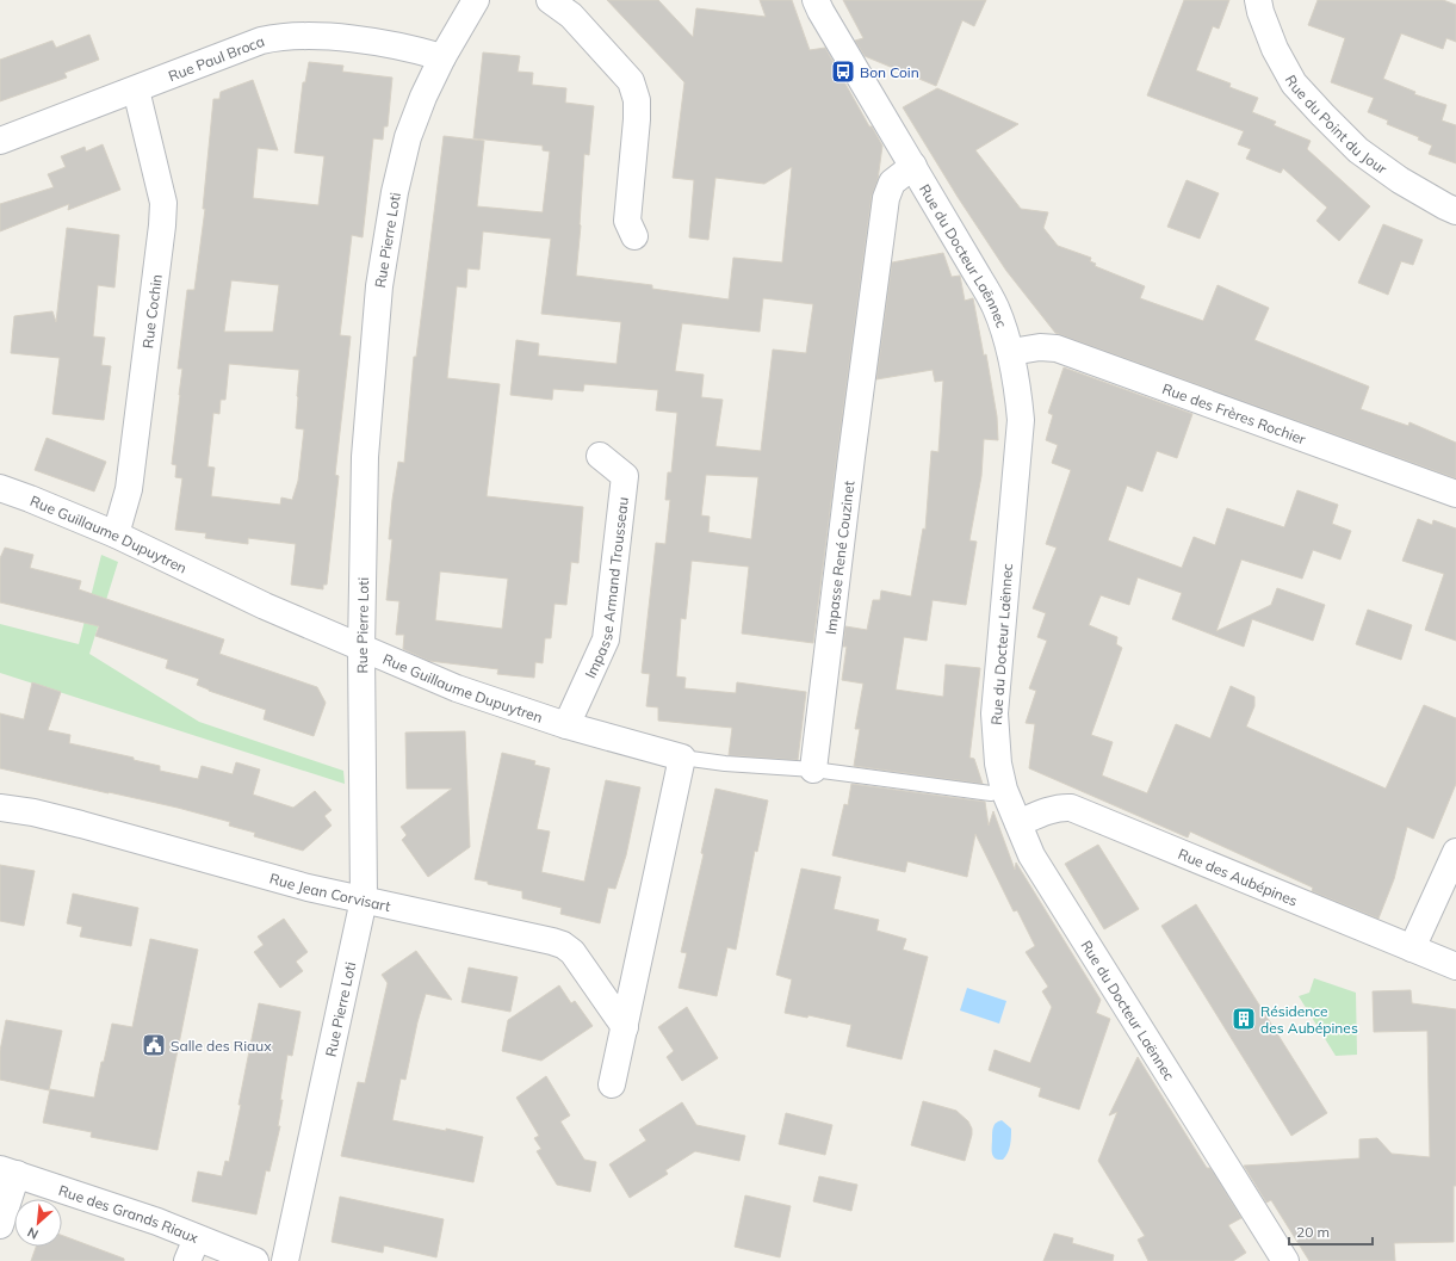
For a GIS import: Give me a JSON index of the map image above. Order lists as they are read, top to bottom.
{
  "streets": {
    "street": [
      "Rue Paul Broca",
      "Rue du Point du Jour",
      "Rue Pierre Loti",
      "Rue du Docteur Laënnec",
      "Rue Cochin",
      "Rue des Frères Rochier",
      "Rue Guillaume Dupuytren",
      "Impasse René Couzinet",
      "Impasse Armand Trousseau",
      "Rue des Aubépines",
      "Rue Jean Corvisart",
      "Rue des Grands Riaux"
    ]
  },
  "crossings": [
    ["Rue Paul Broca", "Rue Pierre Loti"],
    ["Rue Paul Broca", "Rue Cochin"],
    ["Rue Pierre Loti", "Rue Guillaume Dupuytren"],
    ["Rue Pierre Loti", "Rue Jean Corvisart"],
    ["Rue du Docteur Laënnec", "Rue des Frères Rochier"],
    ["Rue du Docteur Laënnec", "Impasse René Couzinet"],
    ["Rue du Docteur Laënnec", "Rue des Aubépines"],
    ["Rue Cochin", "Rue Guillaume Dupuytren"],
    ["Rue Guillaume Dupuytren", "Impasse René Couzinet"],
    ["Rue Guillaume Dupuytren", "Impasse Armand Trousseau"]
  ],
  "places": {
    "bus stop": ["Bon Coin"],
    "building": ["Résidence des Aubépines"],
    "public building": ["Salle des Riaux"]
  },
  "scale_bar": "20 m",
  "north": "bottom left"
}
